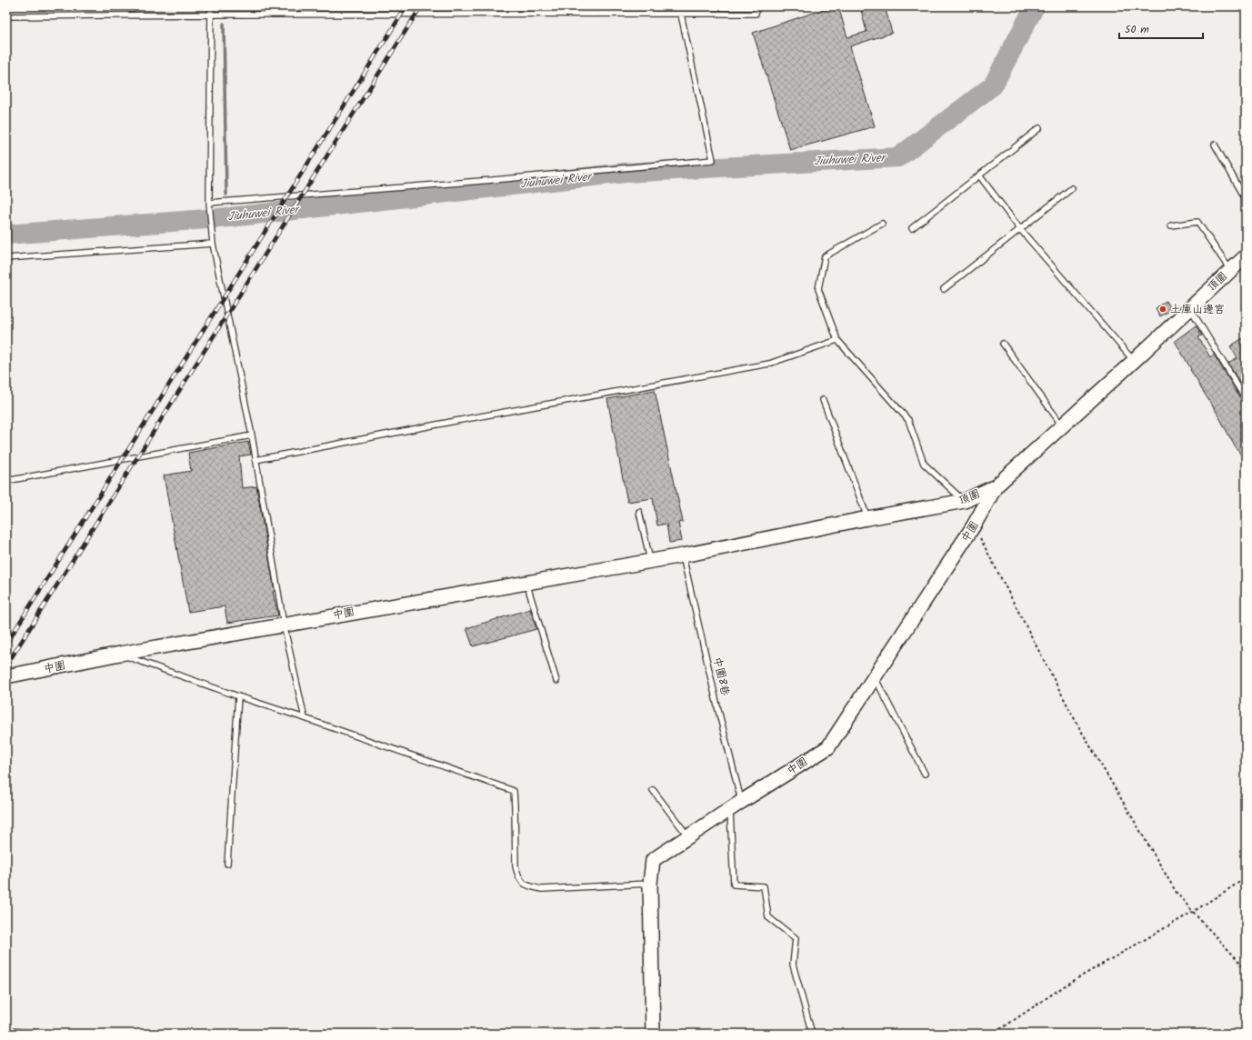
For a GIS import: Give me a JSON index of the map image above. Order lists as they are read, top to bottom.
{
  "streets": {
    "street": ["頂圍", "中圍"],
    "lane": ["中圍8巷"]
  },
  "crossings": [
    ["頂圍", "中圍"],
    ["頂圍", "中圍8巷"],
    ["中圍", "中圍8巷"]
  ],
  "water": ["Jiuhuwei River"],
  "places": ["土庫山邊宮"],
  "scale_bar": "50 m"
}
